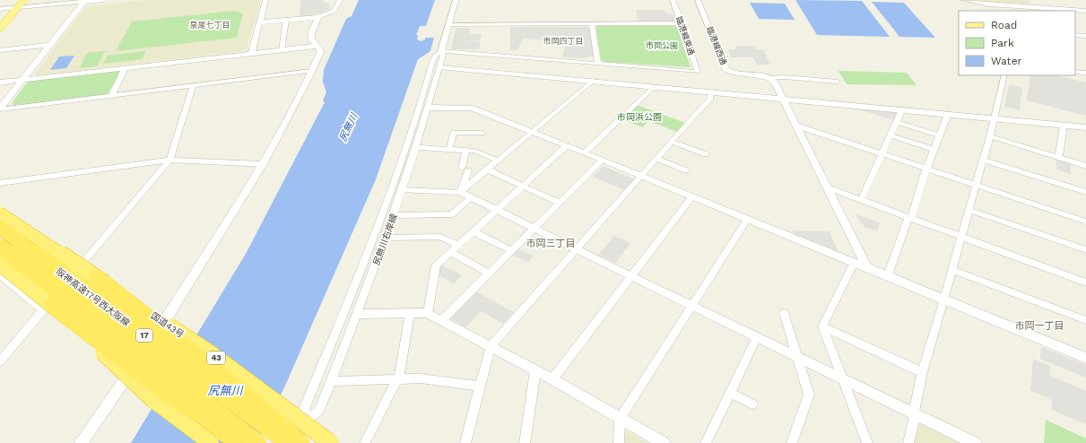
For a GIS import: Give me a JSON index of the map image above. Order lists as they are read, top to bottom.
{
  "streets": {
    "highway": [
      "阪神高速17号西大阪線",
      "国道43号",
      "17",
      "43"
    ],
    "street": ["臨港線東通", "臨港線西通", "尻無川右岸線"]
  },
  "districts": [
    "泉尾七丁目",
    "市岡四丁目",
    "市岡三丁目",
    "市岡一丁目"
  ],
  "water": ["尻無川"],
  "parks": ["市岡公園", "市岡浜公園"],
  "legend": ["Road", "Park", "Water"]
}
